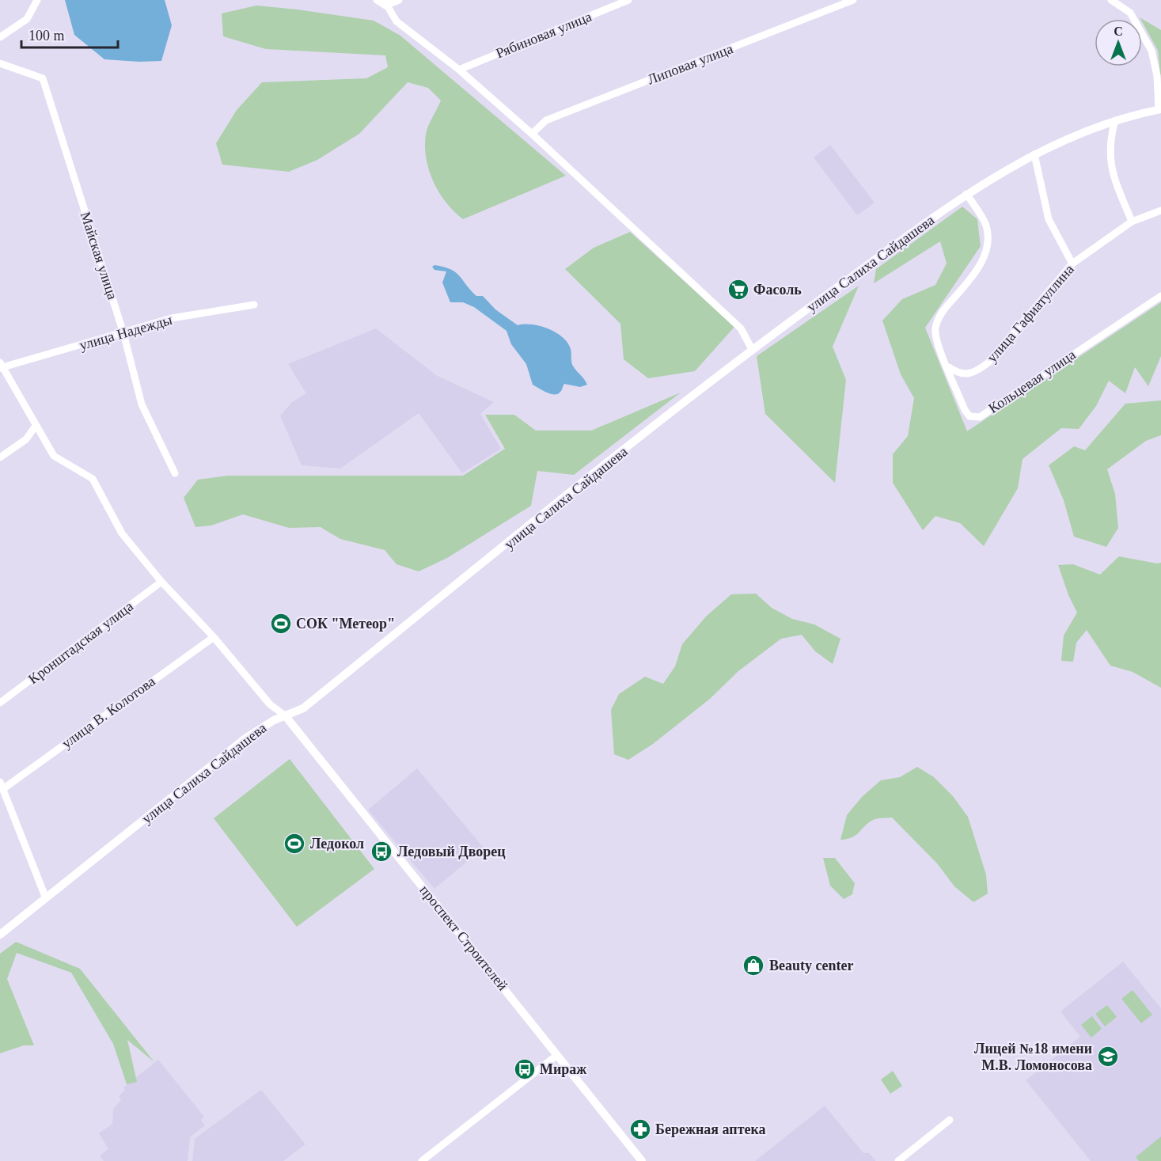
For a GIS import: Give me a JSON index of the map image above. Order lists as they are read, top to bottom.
{
  "streets": {
    "street": [
      "Рябиновая улица",
      "Липовая улица",
      "Майская улица",
      "улица Салиха Сайдашева",
      "улица Гафиатуллина",
      "улица Надежды",
      "Кольцевая улица",
      "Кронштадская улица",
      "улица В. Колотова",
      "проспект Строителей"
    ]
  },
  "crossings": [
    ["Майская улица", "улица Надежды"],
    ["улица Салиха Сайдашева", "Кольцевая улица"],
    ["улица Салиха Сайдашева", "проспект Строителей"],
    ["улица Гафиатуллина", "Кольцевая улица"]
  ],
  "places": {
    "supermarket": ["Фасоль"],
    "sports": ["СОК \"Метеор\"", "Ледокол"],
    "bus stop": ["Ледовый Дворец", "Мираж"],
    "shop": ["Beauty center"],
    "school or university": ["Лицей №18 имени М.В. Ломоносова"],
    "pharmacy": ["Бережная аптека"]
  },
  "scale_bar": "100 m",
  "north": "top"
}
